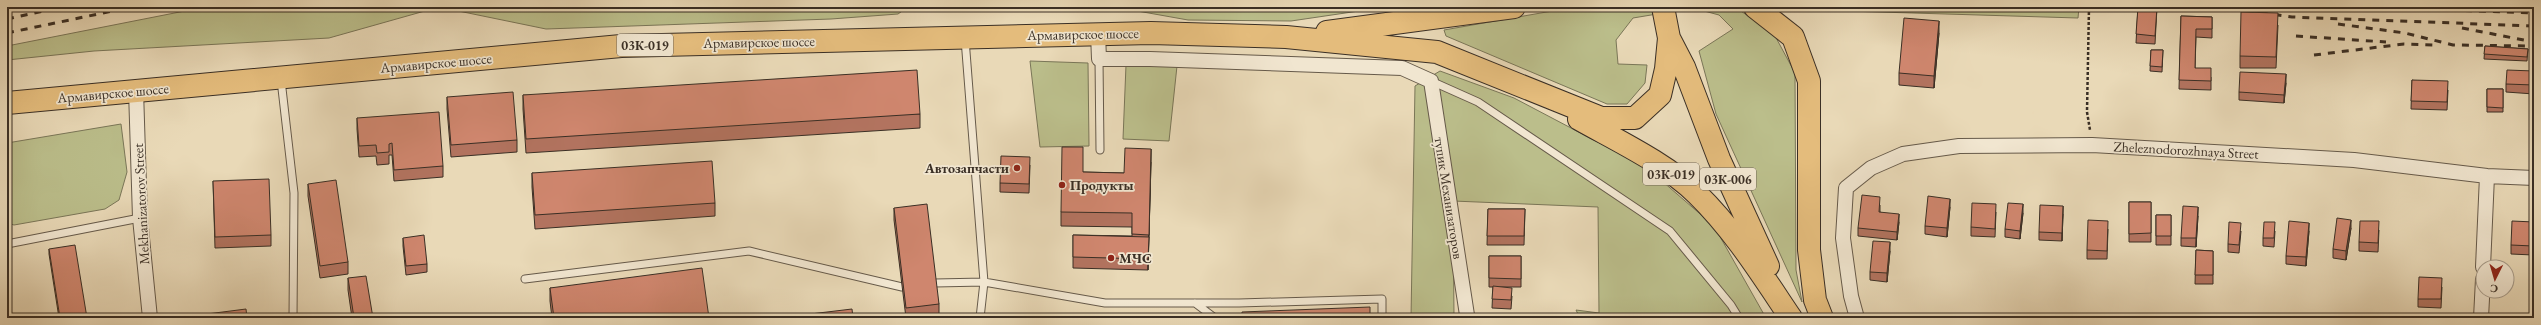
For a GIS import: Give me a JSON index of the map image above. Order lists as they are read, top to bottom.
{
  "streets": {
    "main road": ["Армавирское шоссе", "03К-019", "03К-006"],
    "street": ["Zheleznodorozhnaya Street", "тупик Механизаторов", "Mekhanizatorov Street"]
  },
  "crossings": [
    ["Армавирское шоссе", "03К-019"],
    ["Армавирское шоссе", "Mekhanizatorov Street"],
    ["03К-019", "03К-006"]
  ],
  "places": ["Автозапчасти", "Продукты", "МЧС"],
  "north": "bottom"
}
